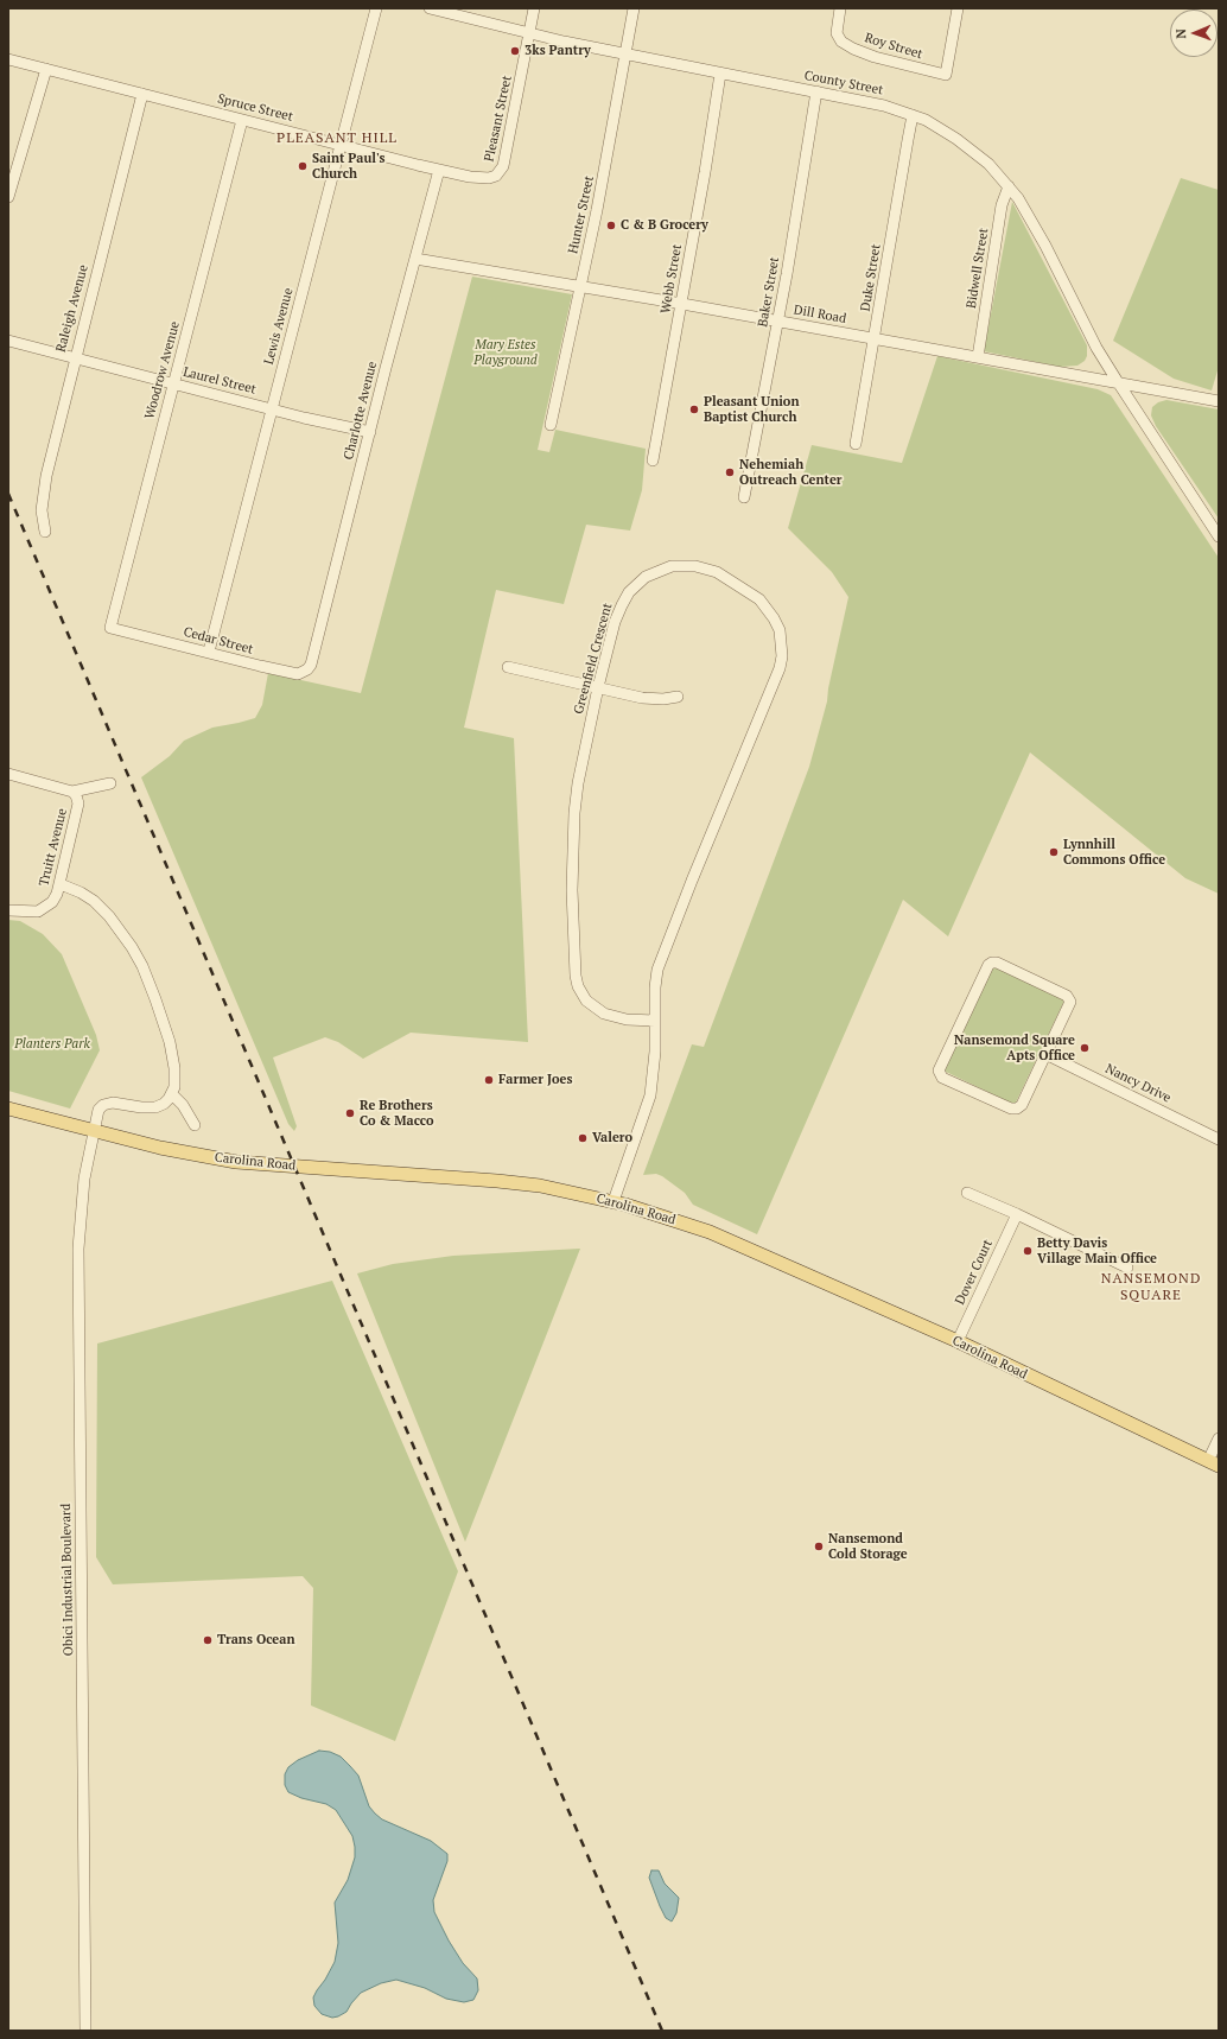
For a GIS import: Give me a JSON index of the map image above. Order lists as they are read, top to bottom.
{
  "streets": {
    "main road": ["Carolina Road"],
    "street": [
      "Roy Street",
      "County Street",
      "Spruce Street",
      "Pleasant Street",
      "Hunter Street",
      "Bidwell Street",
      "Duke Street",
      "Webb Street",
      "Baker Street",
      "Raleigh Avenue",
      "Dill Road",
      "Lewis Avenue",
      "Woodrow Avenue",
      "Laurel Street",
      "Charlotte Avenue",
      "Cedar Street",
      "Greenfield Crescent",
      "Truitt Avenue",
      "Nancy Drive",
      "Dover Court",
      "Obici Industrial Boulevard"
    ]
  },
  "crossings": [
    ["County Street", "Pleasant Street"],
    ["County Street", "Hunter Street"],
    ["County Street", "Bidwell Street"],
    ["County Street", "Duke Street"],
    ["County Street", "Webb Street"],
    ["County Street", "Baker Street"],
    ["County Street", "Dill Road"],
    ["Spruce Street", "Pleasant Street"],
    ["Spruce Street", "Raleigh Avenue"],
    ["Spruce Street", "Lewis Avenue"],
    ["Spruce Street", "Woodrow Avenue"],
    ["Spruce Street", "Charlotte Avenue"],
    ["Hunter Street", "Dill Road"],
    ["Bidwell Street", "Dill Road"],
    ["Duke Street", "Dill Road"],
    ["Webb Street", "Dill Road"],
    ["Baker Street", "Dill Road"],
    ["Raleigh Avenue", "Laurel Street"],
    ["Dill Road", "Charlotte Avenue"],
    ["Lewis Avenue", "Laurel Street"],
    ["Lewis Avenue", "Cedar Street"],
    ["Woodrow Avenue", "Laurel Street"],
    ["Woodrow Avenue", "Cedar Street"],
    ["Laurel Street", "Charlotte Avenue"],
    ["Charlotte Avenue", "Cedar Street"],
    ["Greenfield Crescent", "Carolina Road"],
    ["Carolina Road", "Dover Court"],
    ["Carolina Road", "Obici Industrial Boulevard"]
  ],
  "districts": ["PLEASANT HILL", "NANSEMOND SQUARE"],
  "parks": ["Mary Estes Playground", "Planters Park"],
  "places": [
    "3ks Pantry",
    "Saint Paul's Church",
    "C & B Grocery",
    "Pleasant Union Baptist Church",
    "Nehemiah Outreach Center",
    "Lynnhill Commons Office",
    "Nansemond Square Apts Office",
    "Farmer Joes",
    "Re Brothers Co & Macco",
    "Valero",
    "Betty Davis Village Main Office",
    "Nansemond Cold Storage",
    "Trans Ocean"
  ],
  "north": "left"
}
